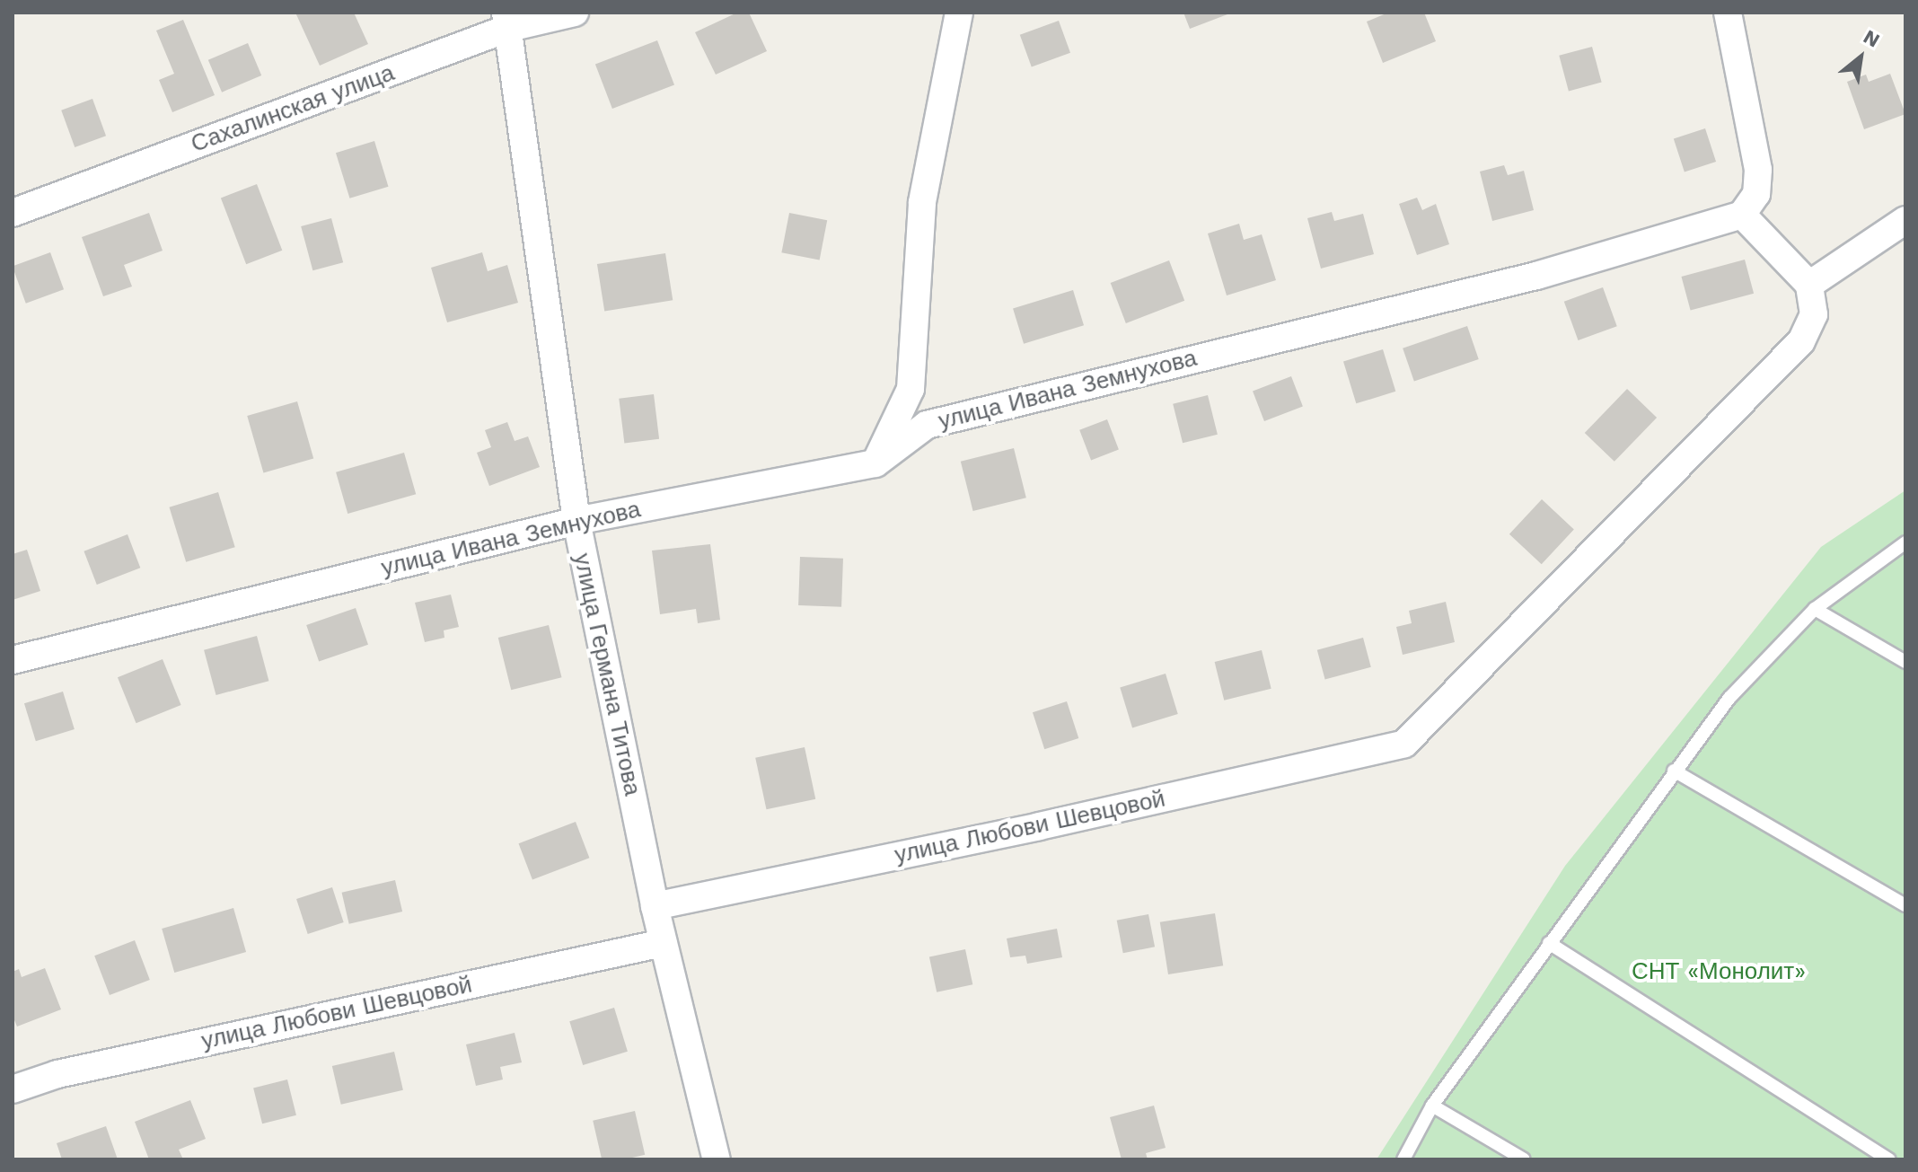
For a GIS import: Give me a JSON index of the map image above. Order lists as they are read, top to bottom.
{
  "streets": {
    "street": [
      "Сахалинская улица",
      "улица Ивана Земнухова",
      "улица Германа Титова",
      "улица Любови Шевцовой"
    ]
  },
  "crossings": [
    ["Сахалинская улица", "улица Германа Титова"],
    ["улица Ивана Земнухова", "улица Германа Титова"],
    ["улица Германа Титова", "улица Любови Шевцовой"]
  ],
  "parks": ["СНТ «Монолит»"],
  "north": "top right"
}
